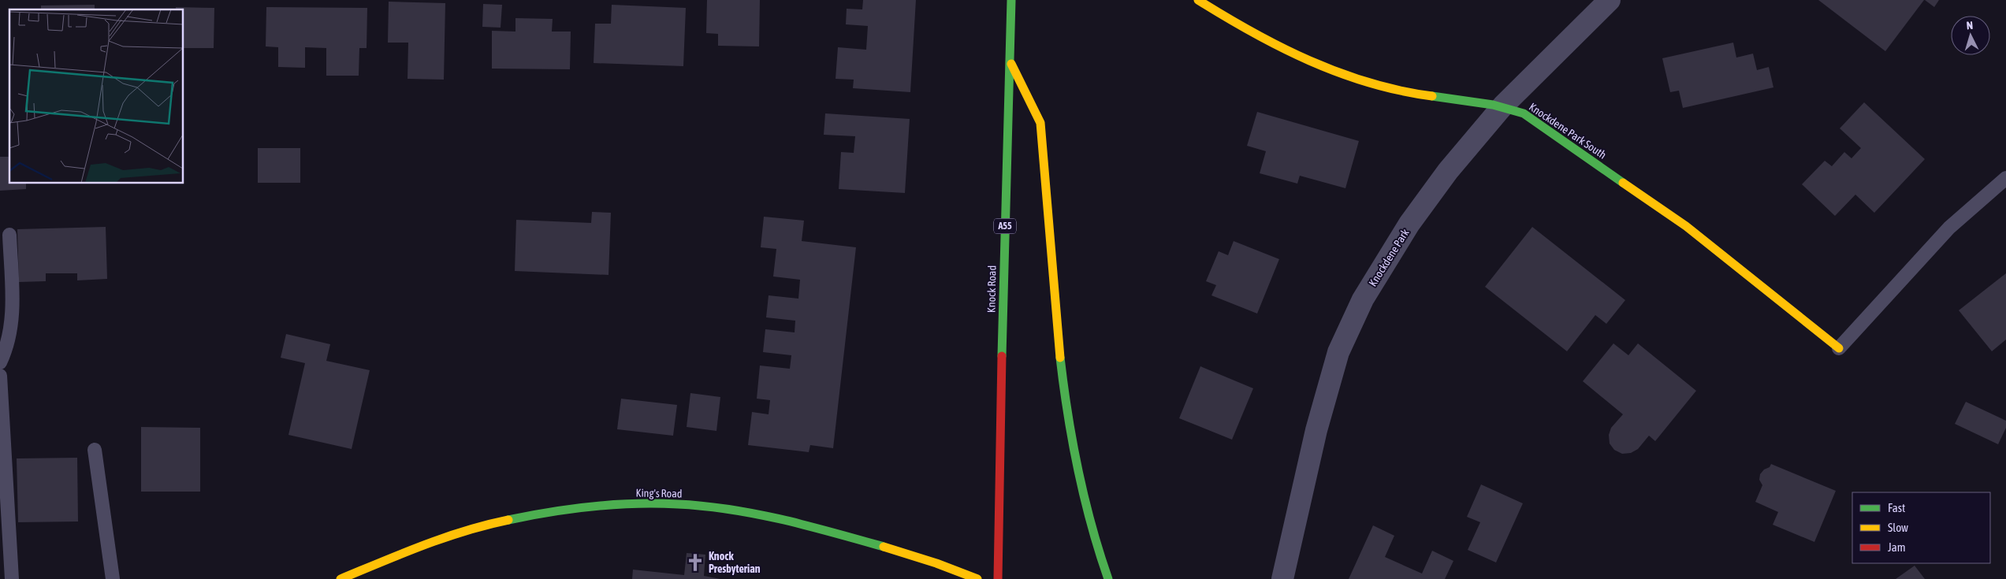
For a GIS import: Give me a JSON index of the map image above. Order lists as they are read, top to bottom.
{
  "streets": {
    "main road": [
      "Knockdene Park South",
      "A55",
      "Knock Road",
      "King's Road"
    ],
    "street": ["Knockdene Park"]
  },
  "crossings": [
    ["Knockdene Park South", "Knockdene Park"]
  ],
  "places": {
    "church": ["Knock Presbyterian"]
  },
  "legend": ["Fast", "Slow", "Jam"],
  "north": "top"
}
